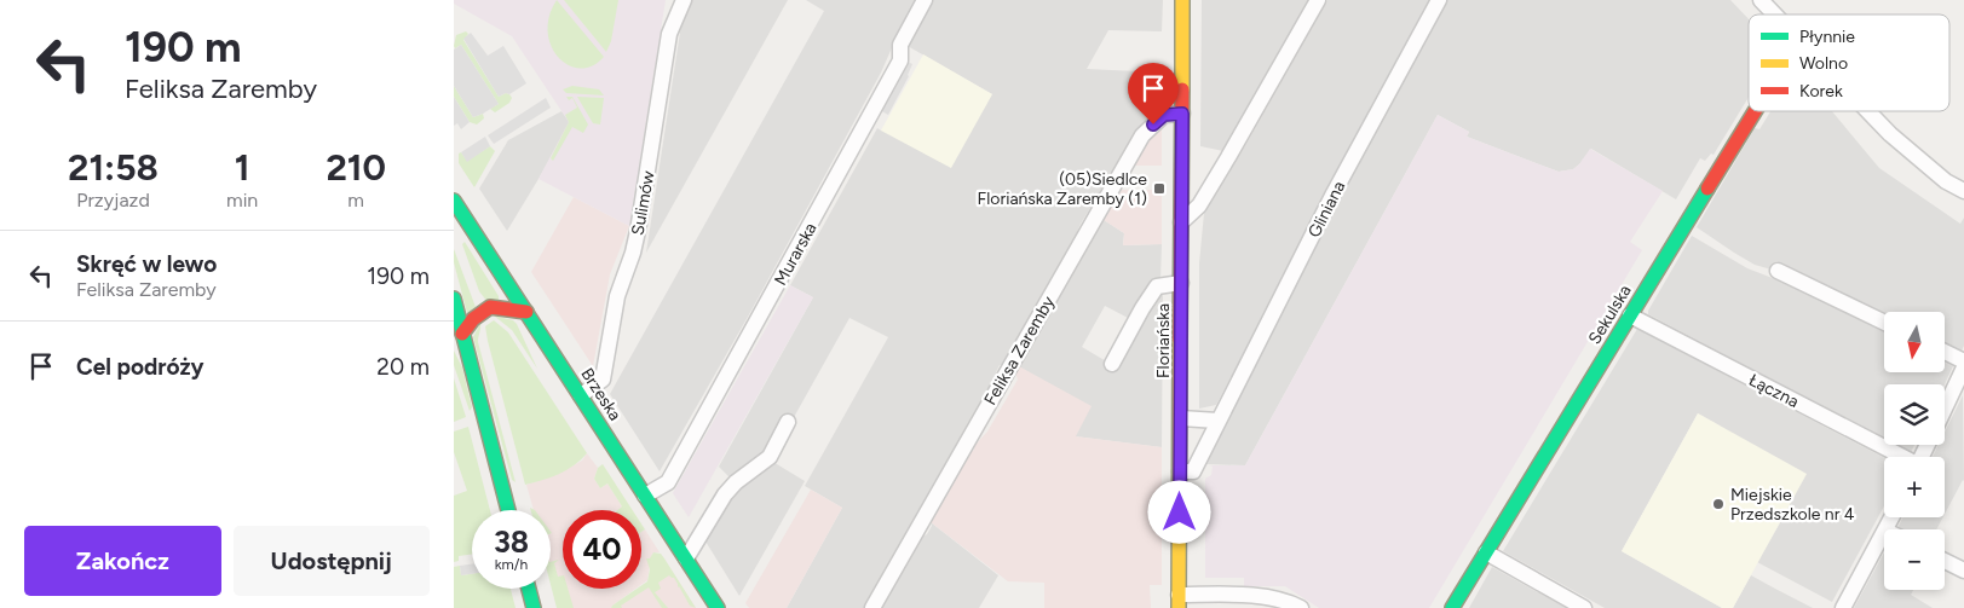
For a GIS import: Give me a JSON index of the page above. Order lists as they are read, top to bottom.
{
  "streets": {
    "street": [
      "Sulimów",
      "Gliniana",
      "Murarska",
      "Sekulska",
      "Floriańska",
      "Feliksa Zaremby",
      "Łączna",
      "Brzeska"
    ]
  },
  "crossings": [
    ["Sulimów", "Brzeska"],
    ["Gliniana", "Floriańska"],
    ["Murarska", "Brzeska"],
    ["Sekulska", "Łączna"],
    ["Floriańska", "Feliksa Zaremby"]
  ],
  "places": {
    "transit": ["(05)Siedlce Floriańska Zaremby (1)"],
    "other": ["Miejskie Przedszkole nr 4"]
  },
  "legend": ["Płynnie", "Wolno", "Korek"],
  "north": "bottom",
  "page": {
    "turn": ["190 m", "Feliksa Zaremby"],
    "eta": [
      "21:58",
      "Przyjazd",
      "1",
      "min",
      "210",
      "m"
    ],
    "list": [
      {
        "name": "Skręć w lewo",
        "note": "Feliksa Zaremby",
        "value": "190 m"
      },
      {
        "name": "Cel podróży",
        "value": "20 m"
      }
    ],
    "map_buttons": ["+", "−"],
    "speed": "38 km/h",
    "limit": "40",
    "buttons": ["Zakończ", "Udostępnij"]
  }
}
